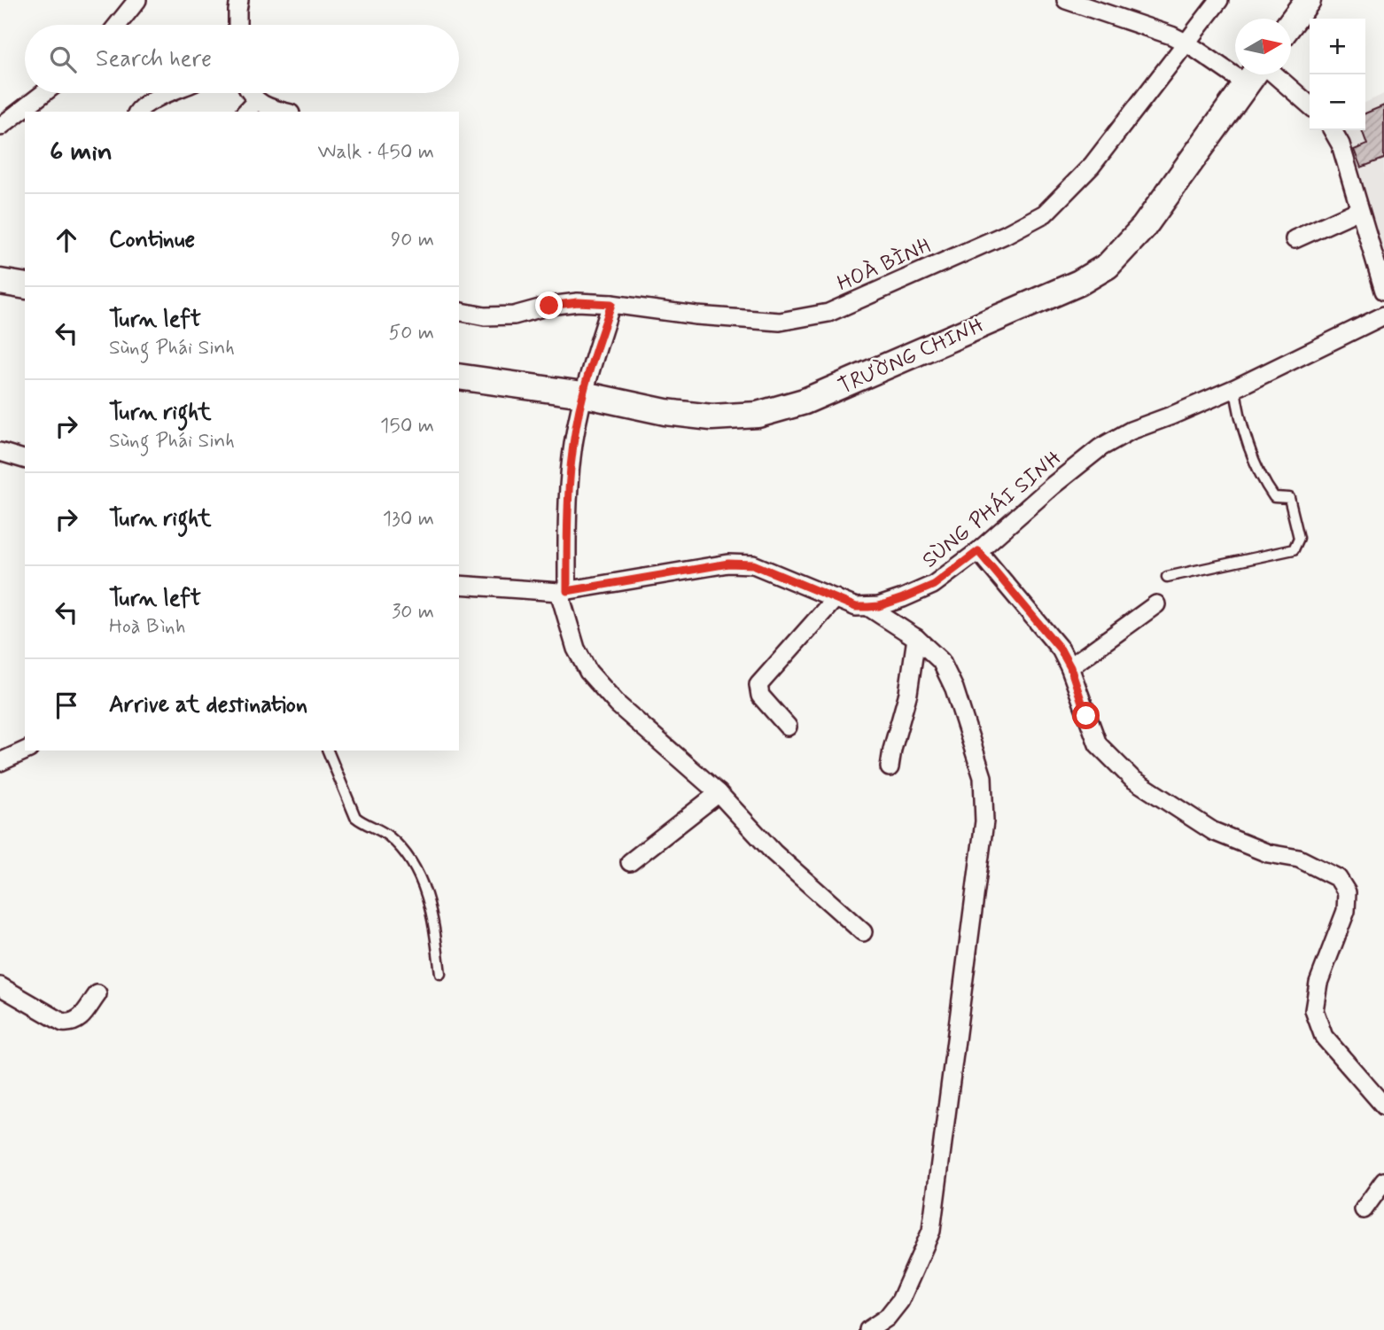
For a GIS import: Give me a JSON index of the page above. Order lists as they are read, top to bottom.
{
  "streets": {
    "street": ["HOÀ BÌNH", "TRƯỜNG CHINH", "SÙNG PHÁI SINH"]
  },
  "north": "right",
  "page": {
    "map_buttons": ["+", "−"],
    "search": "Search here",
    "heading": ["6 min", "Walk · 450 m"],
    "list": [
      ["Continue", "90 m"],
      ["Turn left", "Sùng Phái Sinh", "50 m"],
      ["Turn right", "Sùng Phái Sinh", "150 m"],
      ["Turn right", "130 m"],
      ["Turn left", "Hoà Bình", "30 m"],
      "Arrive at destination"
    ]
  }
}
